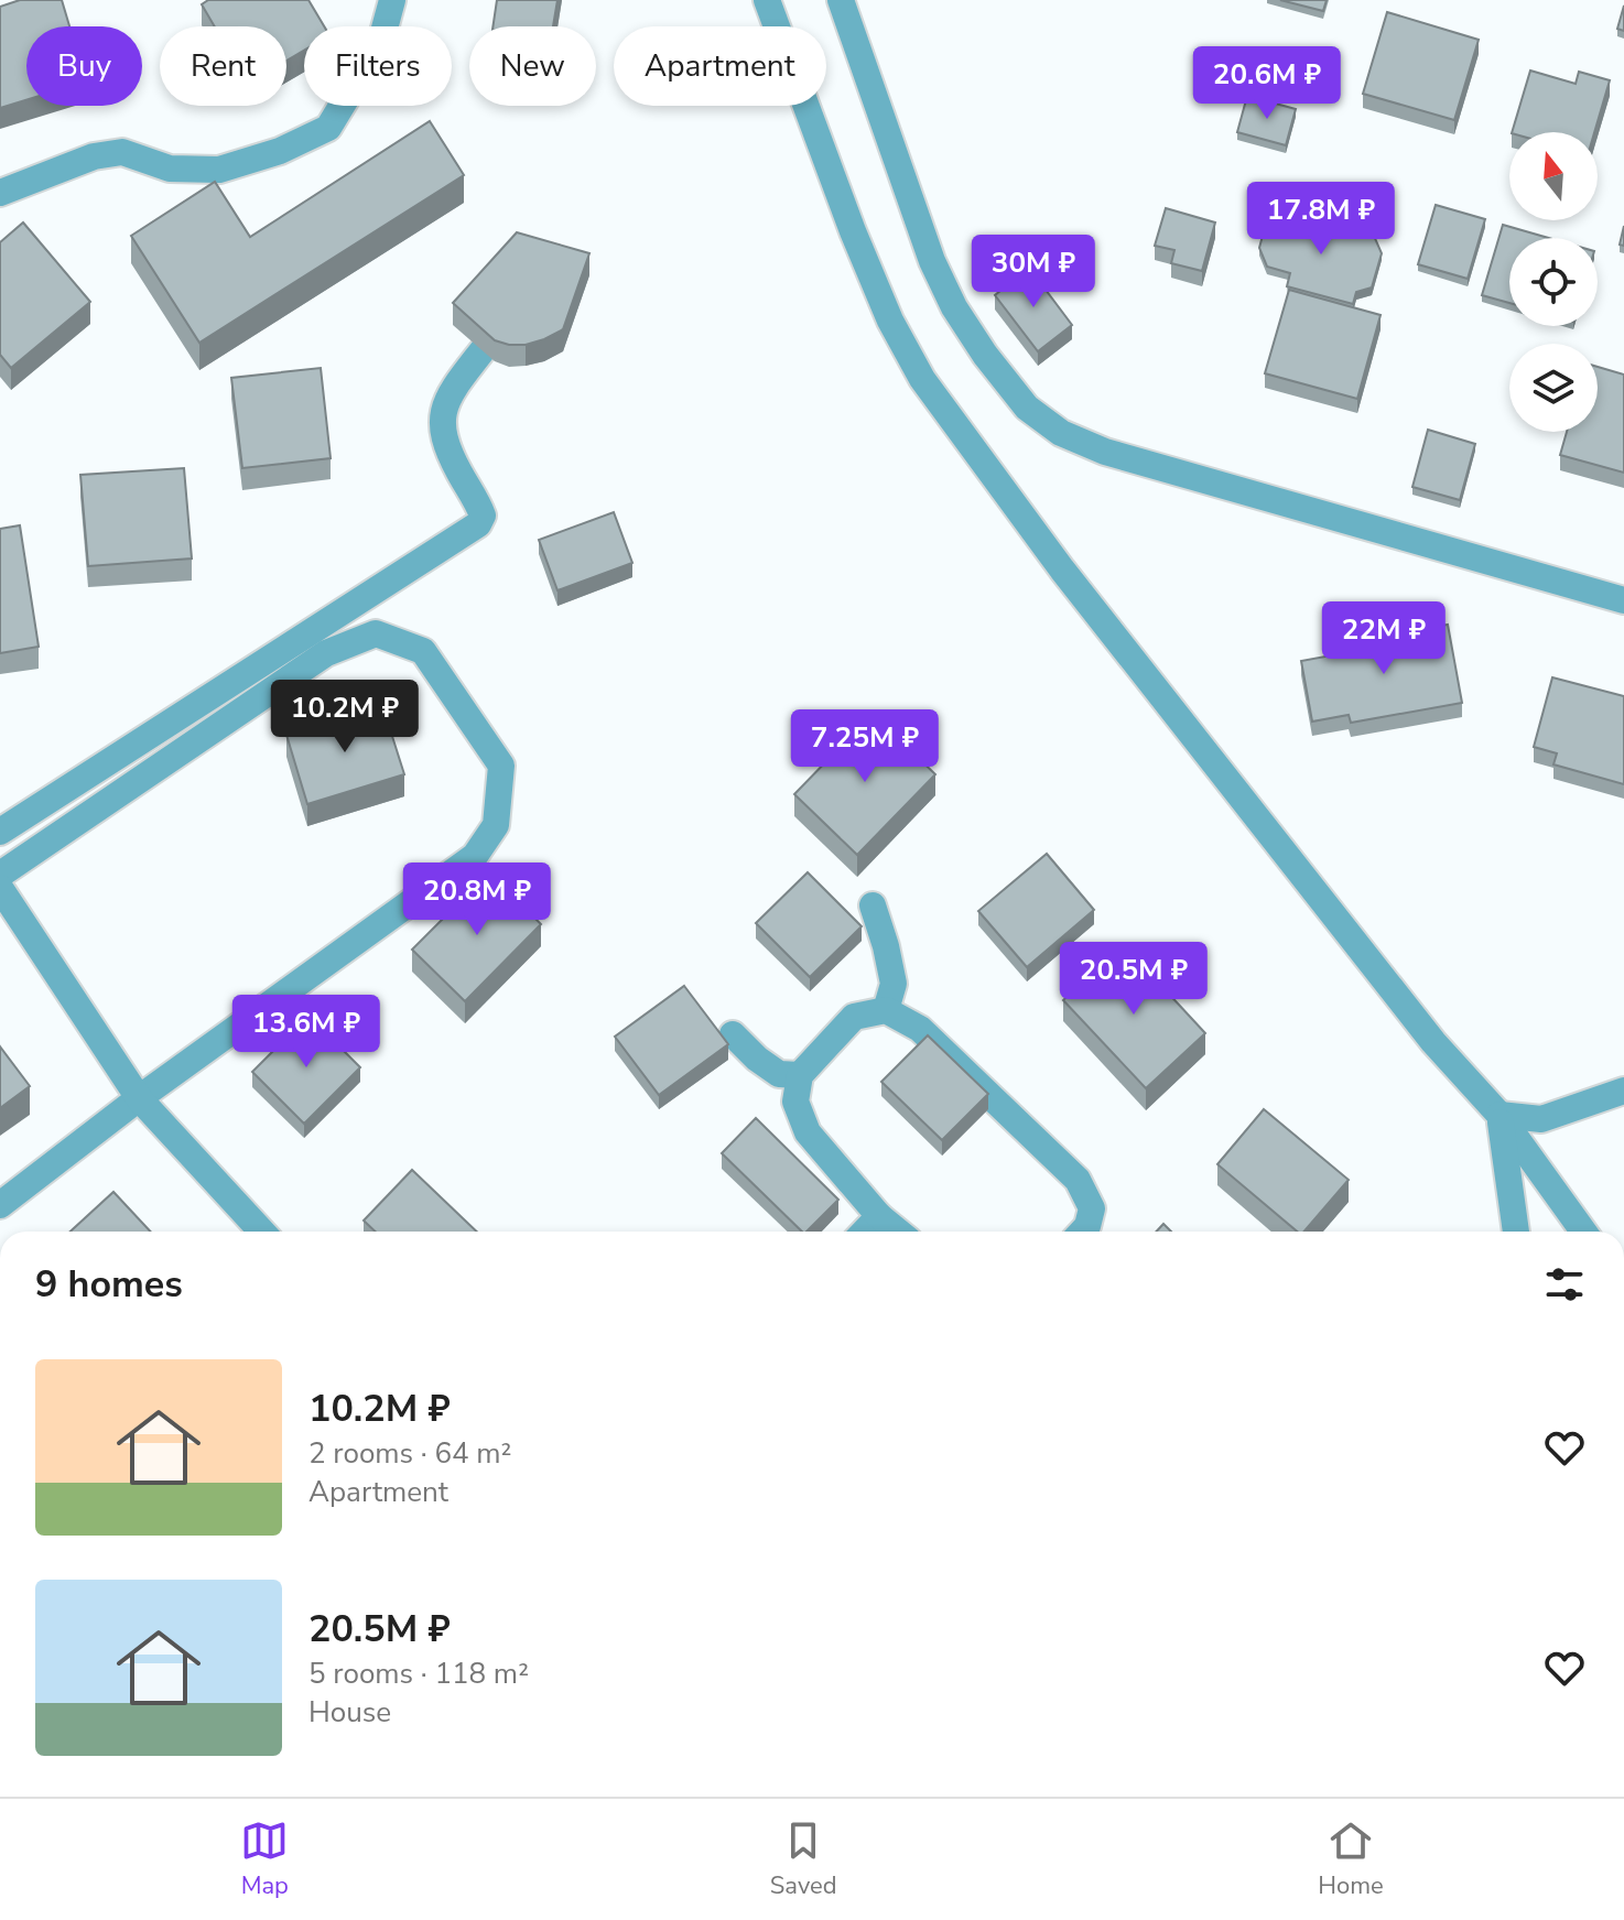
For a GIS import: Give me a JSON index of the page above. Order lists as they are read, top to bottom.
{
  "north": "top",
  "page": {
    "chip": [
      "Buy",
      "Rent",
      "Filters",
      "New",
      "Apartment"
    ],
    "price": [
      "20.6M ₽",
      "17.8M ₽",
      "30M ₽",
      "22M ₽",
      "10.2M ₽",
      "7.25M ₽",
      "20.8M ₽",
      "20.5M ₽",
      "13.6M ₽"
    ],
    "heading": "9 homes",
    "list": [
      {
        "name": "10.2M ₽",
        "note": "2 rooms · 64 m² · Apartment"
      },
      {
        "name": "20.5M ₽",
        "note": "5 rooms · 118 m² · House"
      }
    ],
    "tabs": ["Map", "Saved", "Home"]
  }
}
